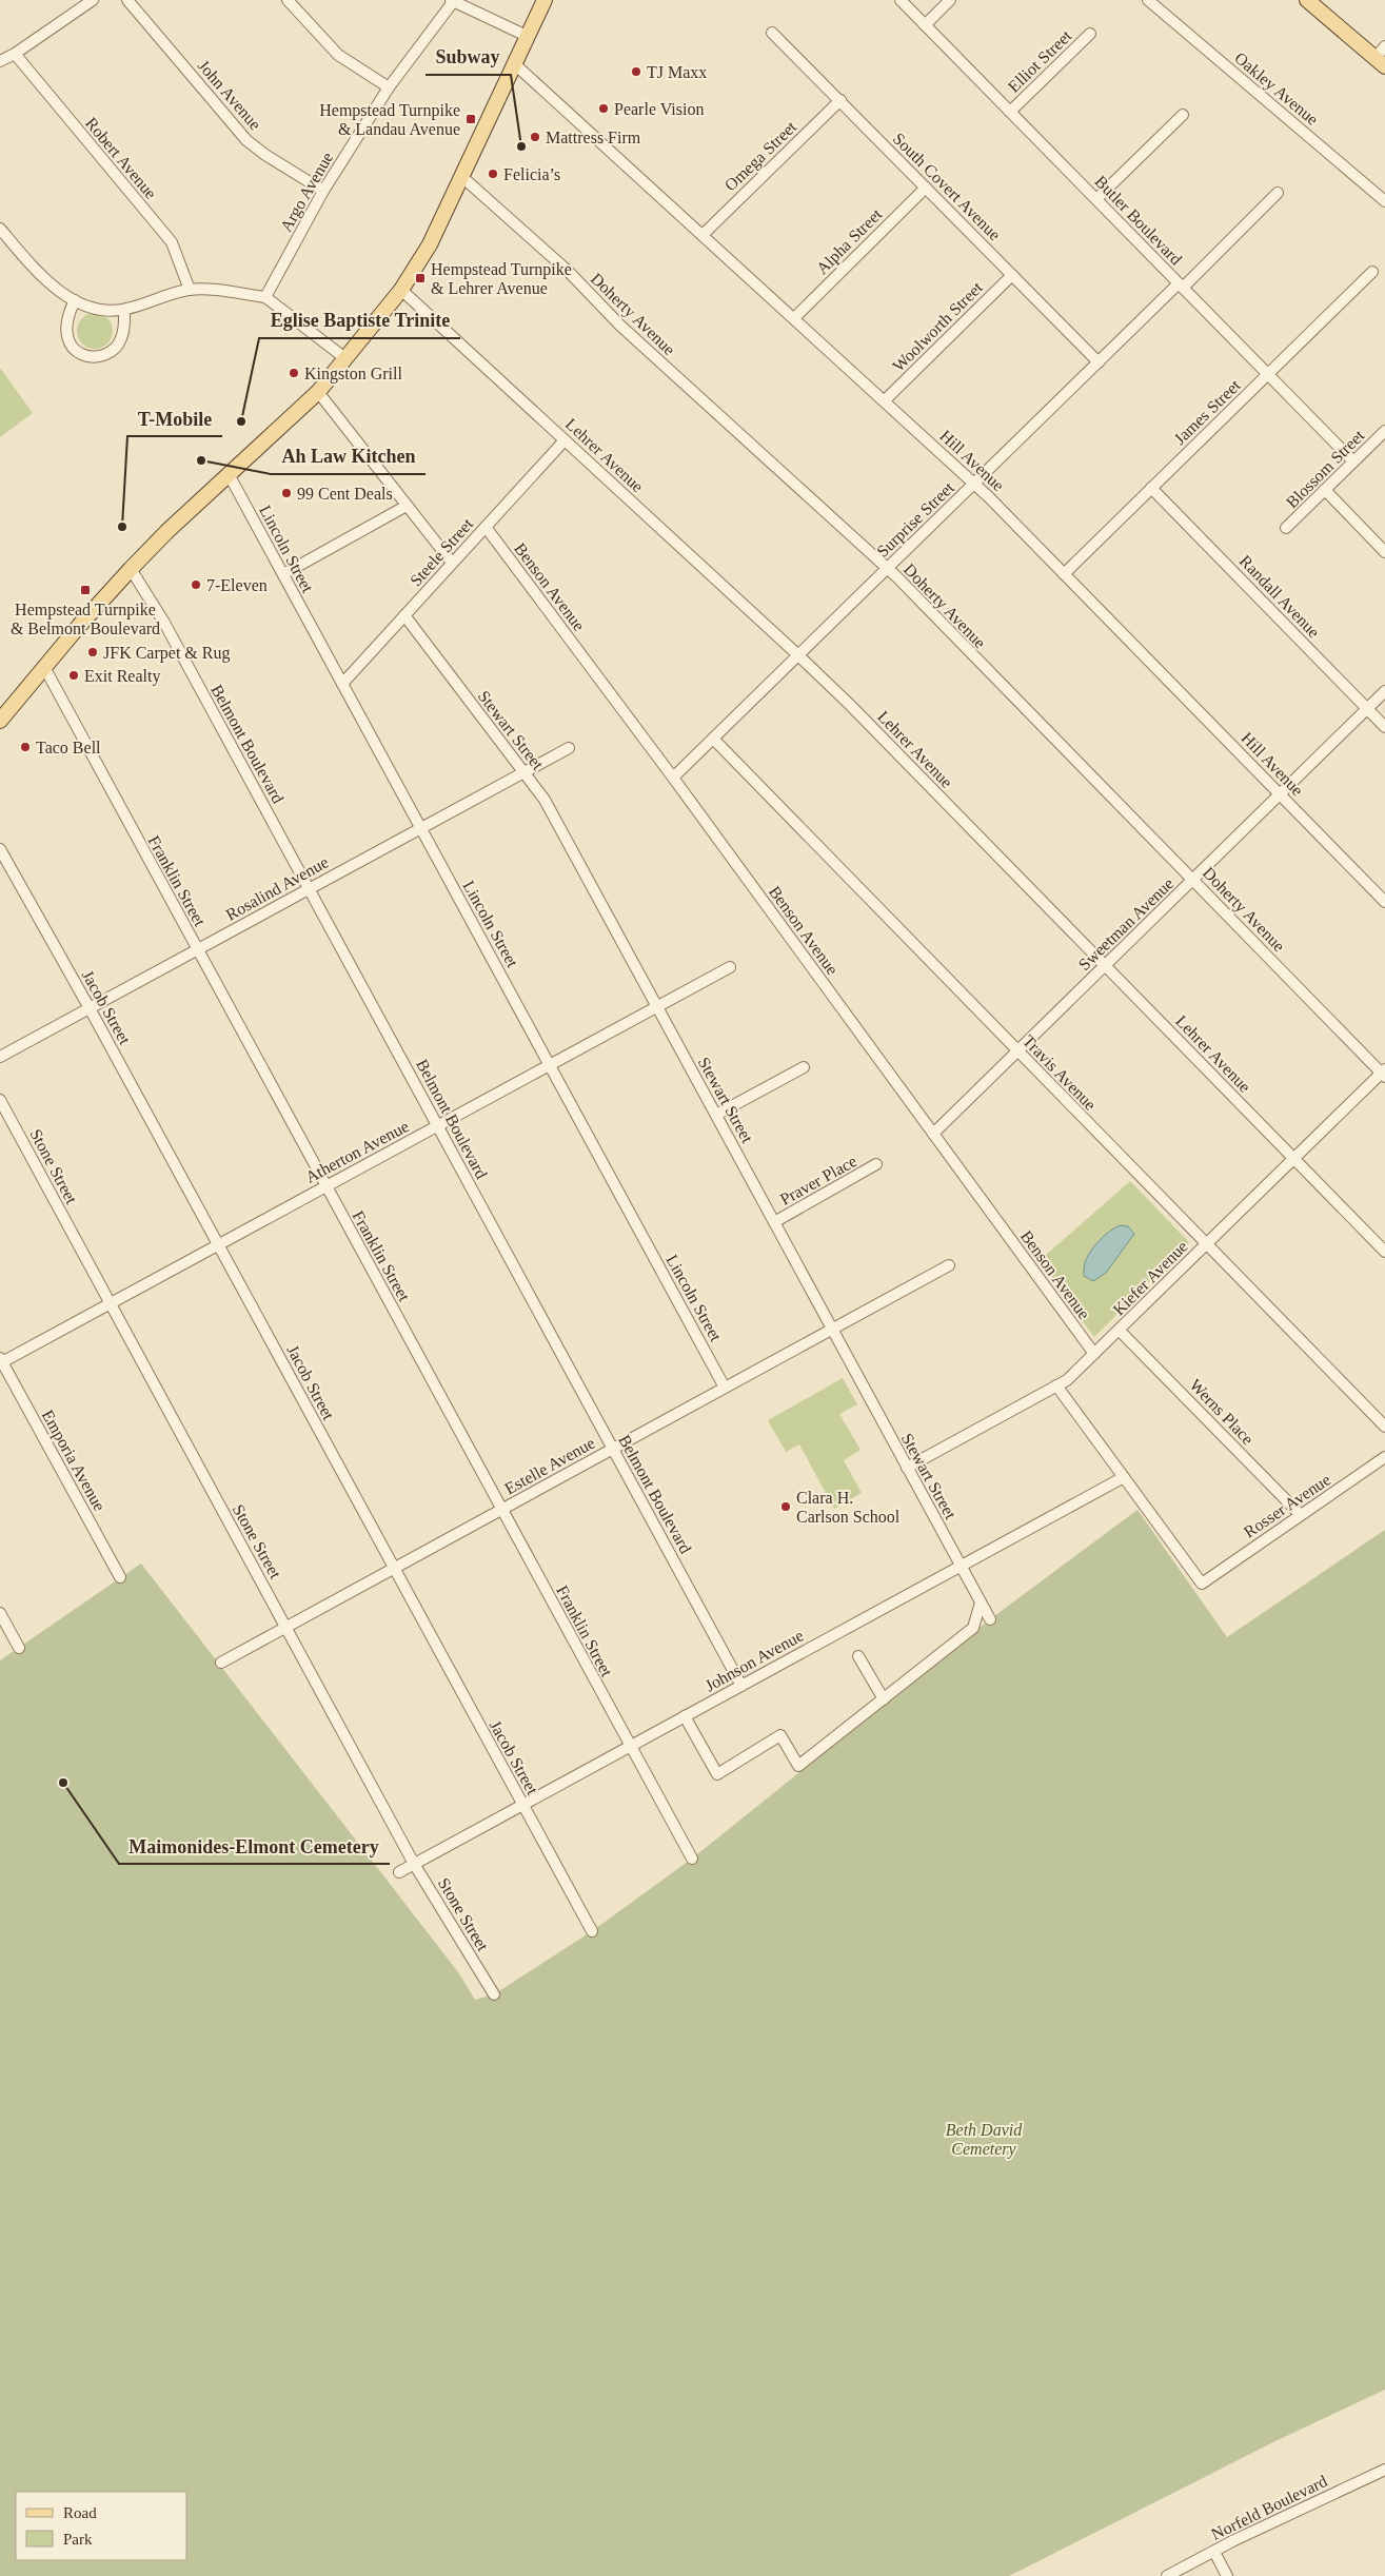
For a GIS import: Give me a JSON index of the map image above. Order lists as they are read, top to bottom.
{
  "streets": {
    "street": [
      "Elliot Street",
      "Oakley Avenue",
      "John Avenue",
      "Omega Street",
      "Robert Avenue",
      "South Covert Avenue",
      "Argo Avenue",
      "Butler Boulevard",
      "Alpha Street",
      "Doherty Avenue",
      "Woolworth Street",
      "James Street",
      "Lehrer Avenue",
      "Hill Avenue",
      "Blossom Street",
      "Surprise Street",
      "Lincoln Street",
      "Steele Street",
      "Benson Avenue",
      "Randall Avenue",
      "Stewart Street",
      "Belmont Boulevard",
      "Franklin Street",
      "Rosalind Avenue",
      "Sweetman Avenue",
      "Jacob Street",
      "Travis Avenue",
      "Atherton Avenue",
      "Stone Street",
      "Praver Place",
      "Kiefer Avenue",
      "Werns Place",
      "Emporia Avenue",
      "Estelle Avenue",
      "Rosser Avenue",
      "Johnson Avenue",
      "Norfeld Boulevard"
    ]
  },
  "crossings": [
    ["Elliot Street", "Butler Boulevard"],
    ["John Avenue", "Argo Avenue"],
    ["Omega Street", "South Covert Avenue"],
    ["Omega Street", "Hill Avenue"],
    ["South Covert Avenue", "Alpha Street"],
    ["South Covert Avenue", "Woolworth Street"],
    ["South Covert Avenue", "Surprise Street"],
    ["Butler Boulevard", "James Street"],
    ["Butler Boulevard", "Blossom Street"],
    ["Butler Boulevard", "Surprise Street"],
    ["Alpha Street", "Hill Avenue"],
    ["Doherty Avenue", "Surprise Street"],
    ["Doherty Avenue", "Sweetman Avenue"],
    ["Doherty Avenue", "Kiefer Avenue"],
    ["Woolworth Street", "Hill Avenue"],
    ["James Street", "Hill Avenue"],
    ["James Street", "Randall Avenue"],
    ["Lehrer Avenue", "Surprise Street"],
    ["Lehrer Avenue", "Steele Street"],
    ["Lehrer Avenue", "Sweetman Avenue"],
    ["Lehrer Avenue", "Kiefer Avenue"],
    ["Hill Avenue", "Surprise Street"],
    ["Hill Avenue", "Sweetman Avenue"],
    ["Surprise Street", "Benson Avenue"],
    ["Surprise Street", "Travis Avenue"],
    ["Lincoln Street", "Steele Street"],
    ["Lincoln Street", "Rosalind Avenue"],
    ["Lincoln Street", "Atherton Avenue"],
    ["Lincoln Street", "Estelle Avenue"],
    ["Steele Street", "Benson Avenue"],
    ["Steele Street", "Stewart Street"],
    ["Benson Avenue", "Sweetman Avenue"],
    ["Benson Avenue", "Kiefer Avenue"],
    ["Randall Avenue", "Sweetman Avenue"],
    ["Stewart Street", "Rosalind Avenue"],
    ["Stewart Street", "Atherton Avenue"],
    ["Stewart Street", "Praver Place"],
    ["Stewart Street", "Kiefer Avenue"],
    ["Stewart Street", "Estelle Avenue"],
    ["Stewart Street", "Johnson Avenue"],
    ["Belmont Boulevard", "Rosalind Avenue"],
    ["Belmont Boulevard", "Atherton Avenue"],
    ["Belmont Boulevard", "Estelle Avenue"],
    ["Belmont Boulevard", "Johnson Avenue"],
    ["Franklin Street", "Rosalind Avenue"],
    ["Franklin Street", "Atherton Avenue"],
    ["Franklin Street", "Estelle Avenue"],
    ["Franklin Street", "Johnson Avenue"],
    ["Rosalind Avenue", "Jacob Street"],
    ["Sweetman Avenue", "Travis Avenue"],
    ["Jacob Street", "Atherton Avenue"],
    ["Jacob Street", "Estelle Avenue"],
    ["Jacob Street", "Johnson Avenue"],
    ["Travis Avenue", "Kiefer Avenue"],
    ["Atherton Avenue", "Stone Street"],
    ["Atherton Avenue", "Emporia Avenue"],
    ["Stone Street", "Estelle Avenue"],
    ["Stone Street", "Johnson Avenue"],
    ["Kiefer Avenue", "Werns Place"],
    ["Werns Place", "Rosser Avenue"],
    ["Rosser Avenue", "Johnson Avenue"]
  ],
  "parks": ["Beth David Cemetery"],
  "places": {
    "other": [
      "TJ Maxx",
      "Pearle Vision",
      "Mattress Firm",
      "Subway",
      "Felicia’s",
      "Kingston Grill",
      "Eglise Baptiste Trinite",
      "Ah Law Kitchen",
      "99 Cent Deals",
      "T-Mobile",
      "7-Eleven",
      "JFK Carpet & Rug",
      "Exit Realty",
      "Taco Bell",
      "Clara H. Carlson School",
      "Maimonides-Elmont Cemetery"
    ],
    "transit": ["Hempstead Turnpike & Landau Avenue", "Hempstead Turnpike & Lehrer Avenue", "Hempstead Turnpike & Belmont Boulevard"]
  },
  "legend": ["Road", "Park"]
}
